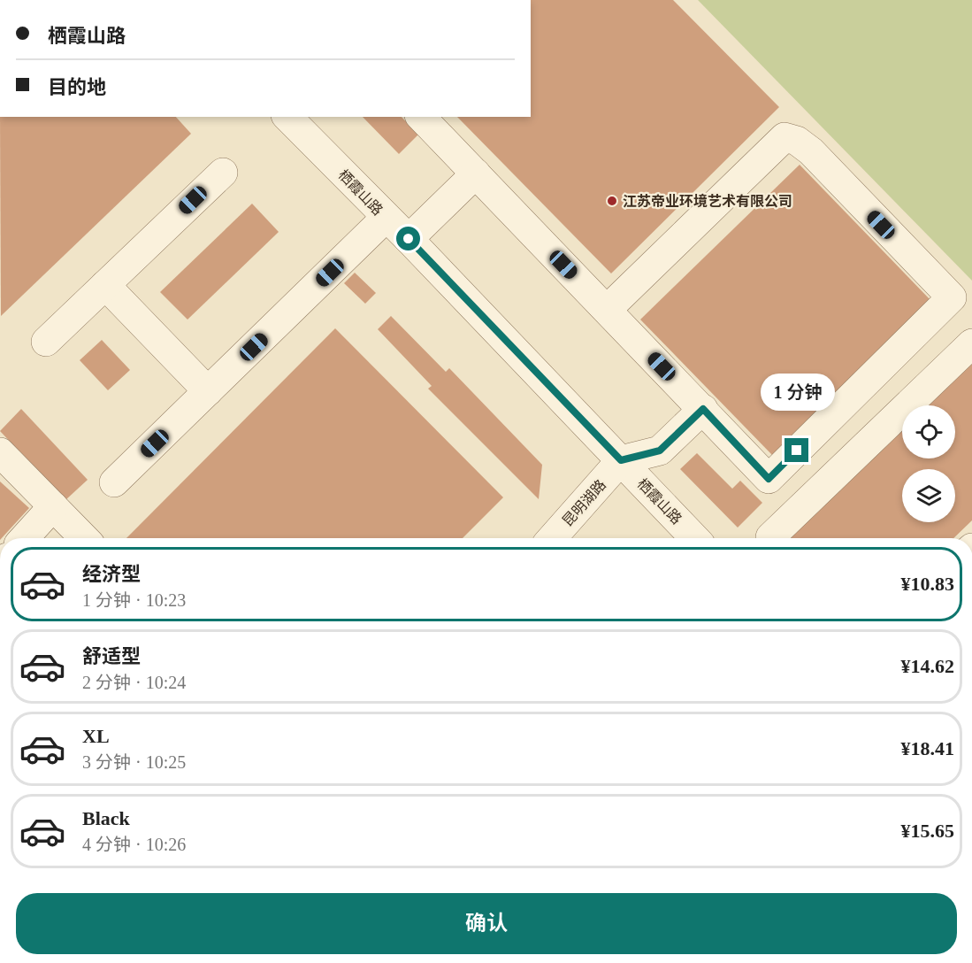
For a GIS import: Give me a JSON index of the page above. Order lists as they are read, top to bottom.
{
  "streets": {
    "street": ["栖霞山路", "昆明湖路"]
  },
  "crossings": [
    ["栖霞山路", "昆明湖路"]
  ],
  "places": ["江苏帝业环境艺术有限公司"],
  "page": {
    "banner": ["栖霞山路", "目的地"],
    "bubble": "1 分钟",
    "list": [
      {
        "name": "经济型",
        "note": "1 分钟 · 10:23",
        "value": "¥10.83"
      },
      {
        "name": "舒适型",
        "note": "2 分钟 · 10:24",
        "value": "¥14.62"
      },
      {
        "name": "XL",
        "note": "3 分钟 · 10:25",
        "value": "¥18.41"
      },
      {
        "name": "Black",
        "note": "4 分钟 · 10:26",
        "value": "¥15.65"
      }
    ],
    "buttons": "确认"
  }
}
